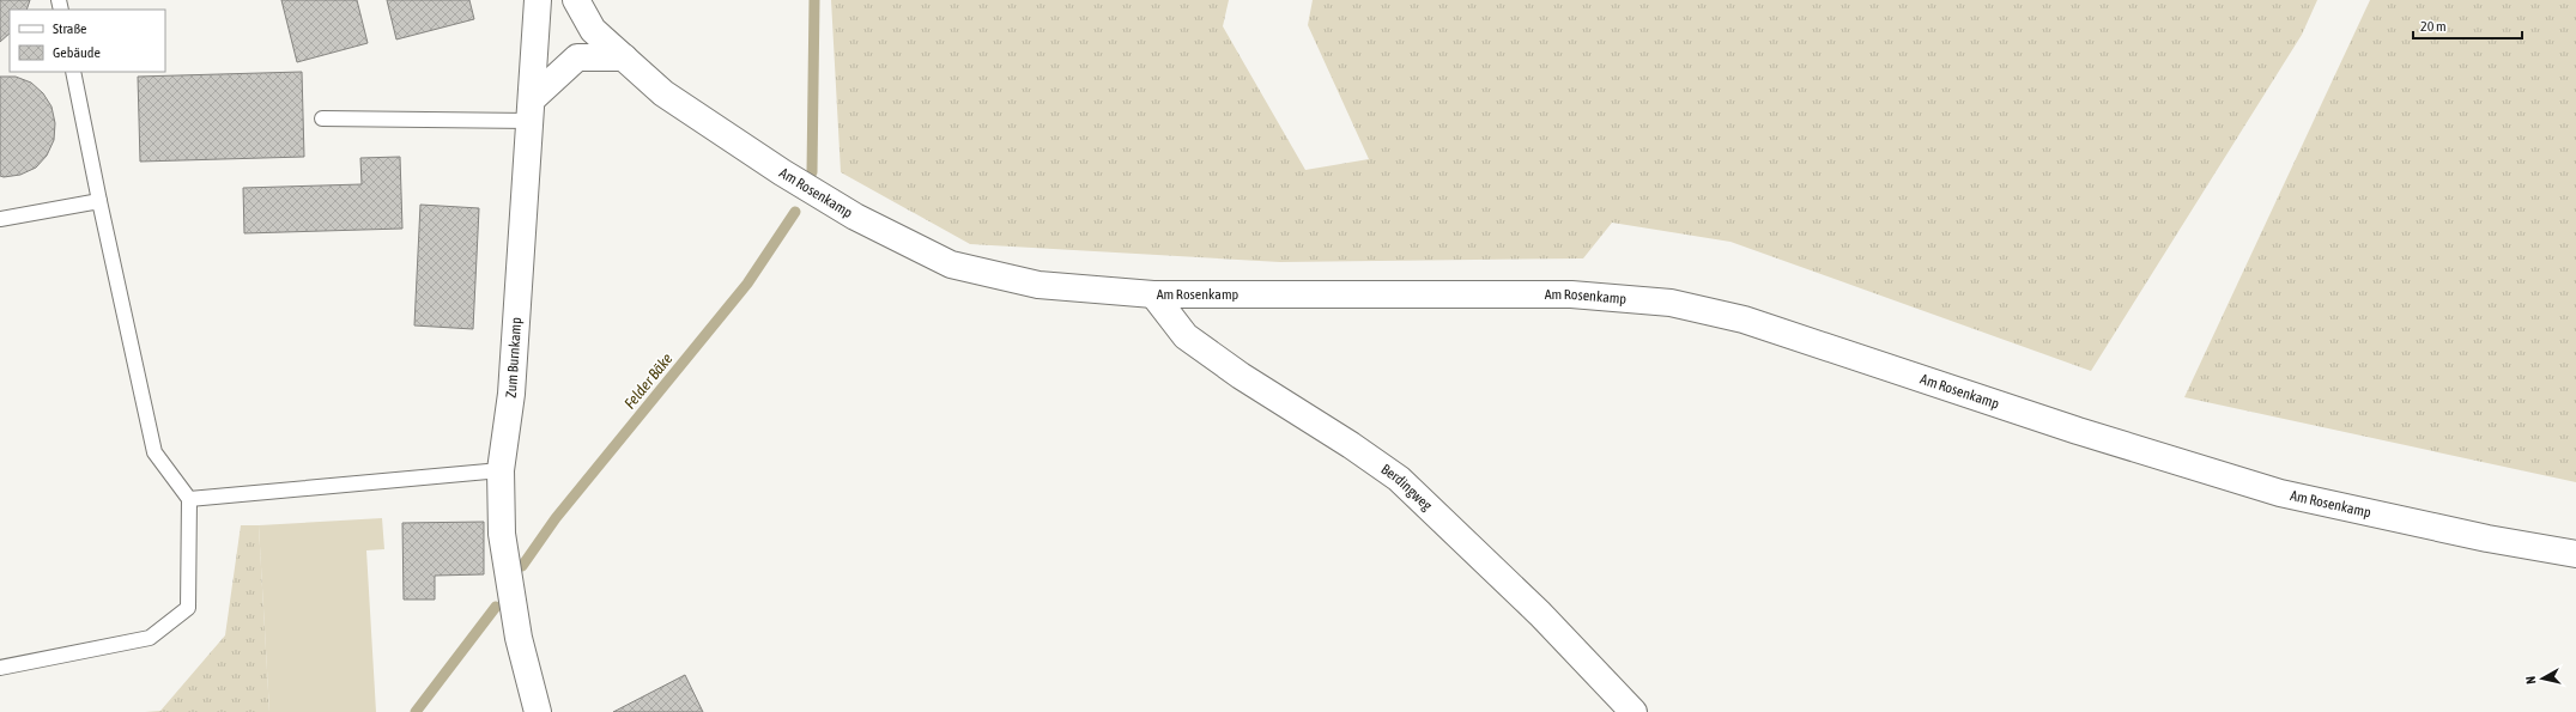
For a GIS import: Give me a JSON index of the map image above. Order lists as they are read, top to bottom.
{
  "streets": {
    "street": ["Am Rosenkamp", "Zum Burnkamp", "Berdingweg"]
  },
  "crossings": [
    ["Am Rosenkamp", "Berdingweg"]
  ],
  "water": ["Felder Bäke"],
  "legend": ["Straße", "Gebäude"],
  "scale_bar": "20 m",
  "north": "left"
}
